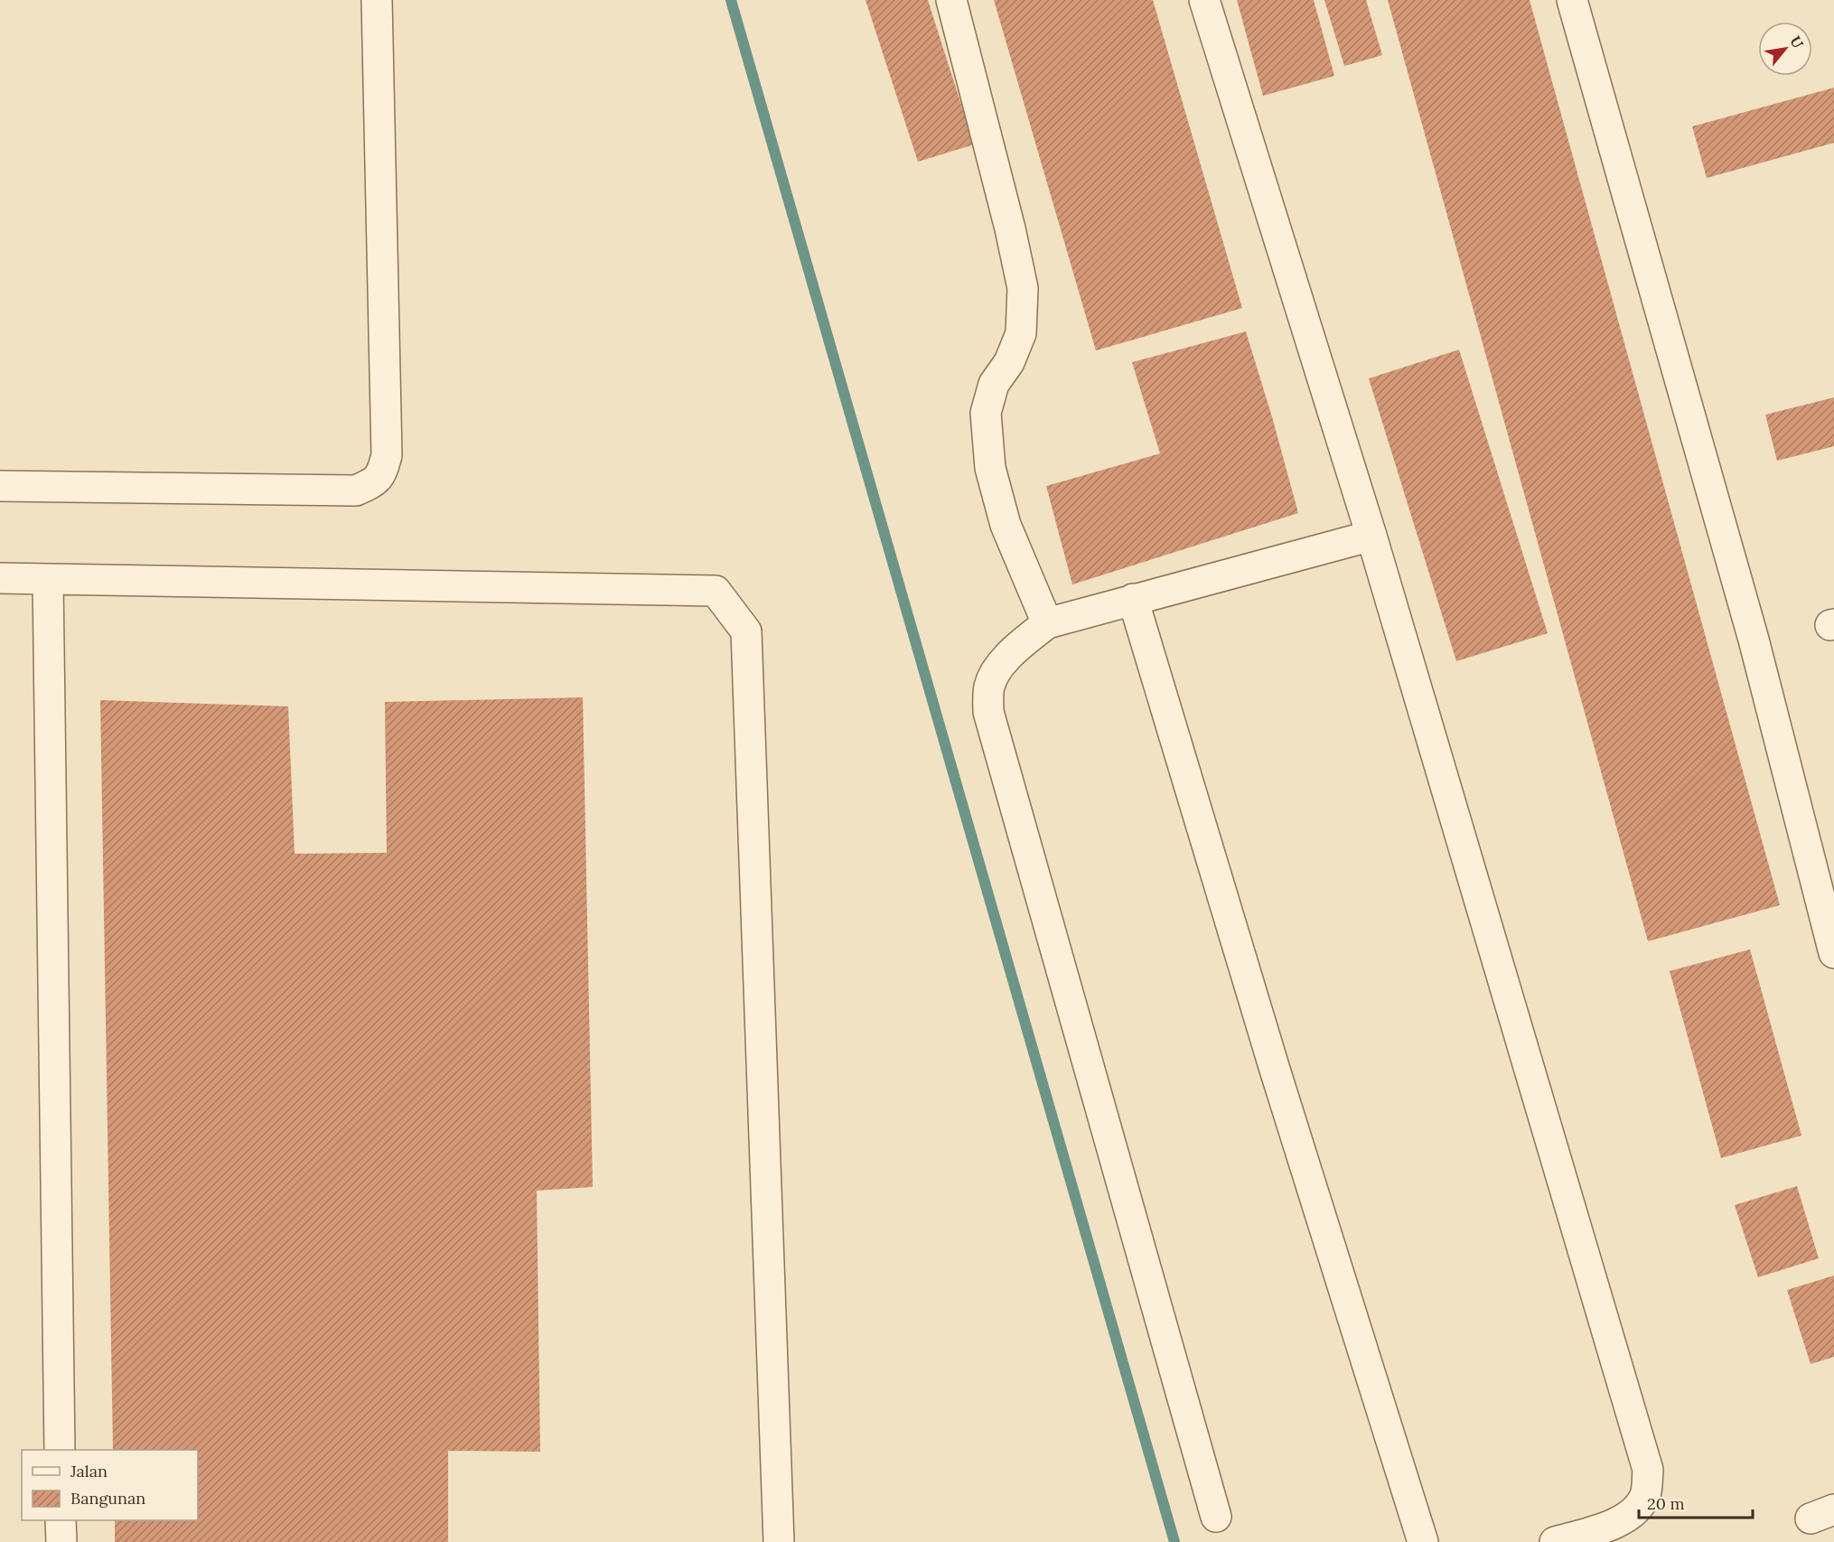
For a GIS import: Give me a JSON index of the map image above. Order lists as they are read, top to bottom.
{
  "legend": ["Jalan", "Bangunan"],
  "scale_bar": "20 m",
  "north": "top right"
}
